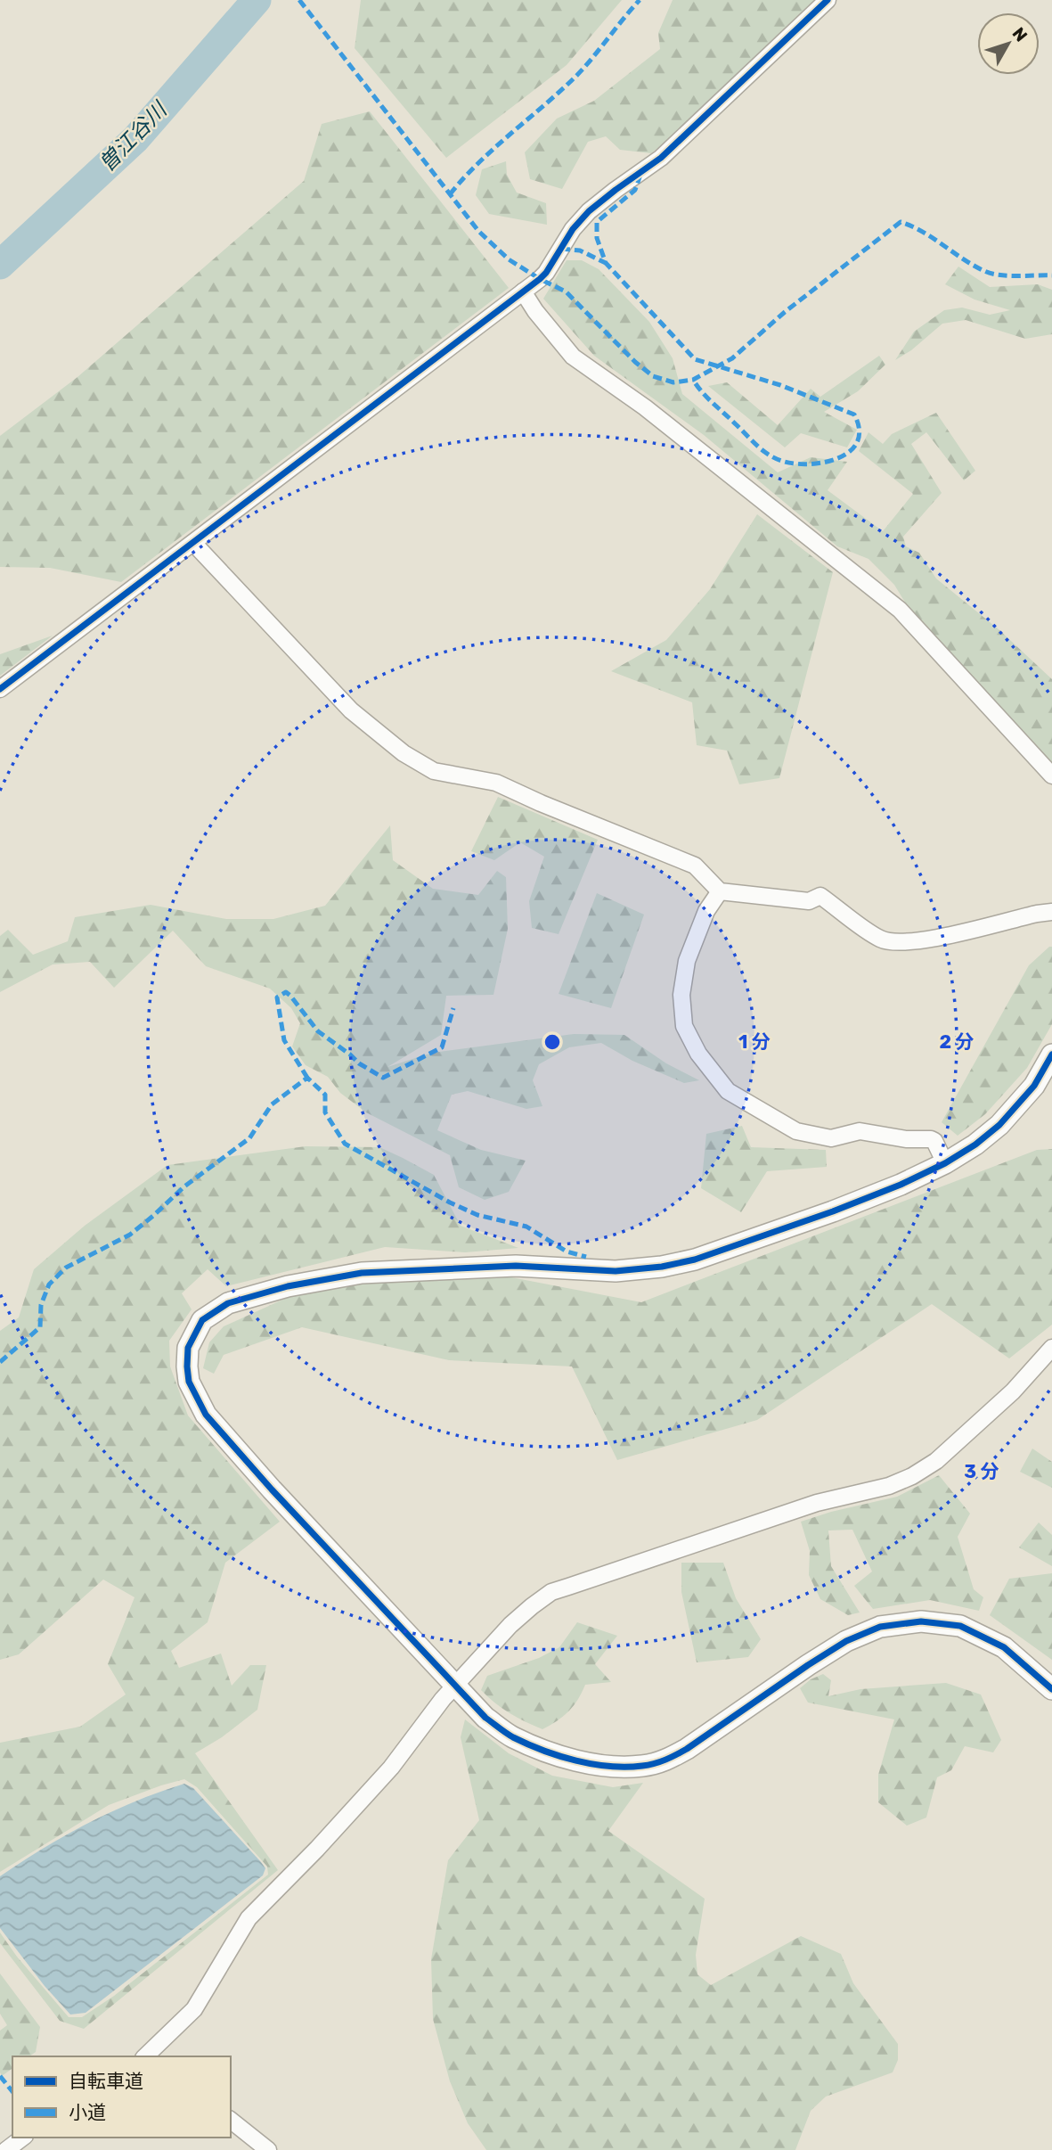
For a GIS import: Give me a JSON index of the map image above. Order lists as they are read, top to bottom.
{
  "water": ["曽江谷川"],
  "legend": ["自転車道", "小道"],
  "north": "top right",
  "rings": ["1 分", "2 分", "3 分"]
}
